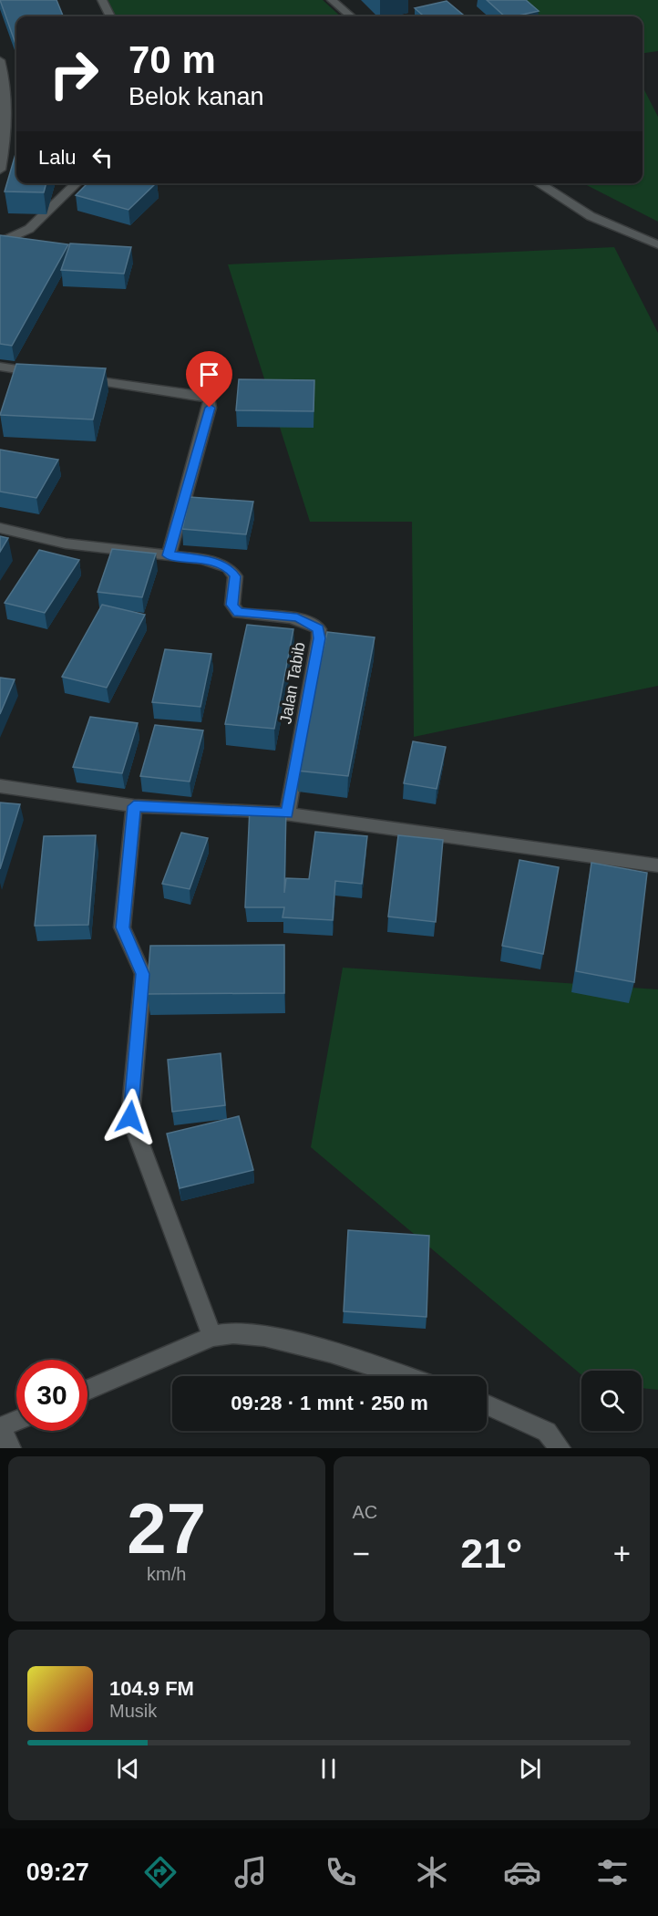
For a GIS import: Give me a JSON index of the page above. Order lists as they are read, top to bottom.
{
  "streets": {
    "street": ["Jalan Tabib"]
  },
  "page": {
    "turn": ["70 m", "Belok kanan"],
    "then": "Lalu",
    "limit": "30",
    "trip": "09:28 · 1 mnt · 250 m",
    "tile": [
      ["27", "km/h"],
      "AC"
    ],
    "heat": ["−", "21°", "+"],
    "song": ["104.9 FM", "Musik"],
    "tabs": "09:27"
  }
}
